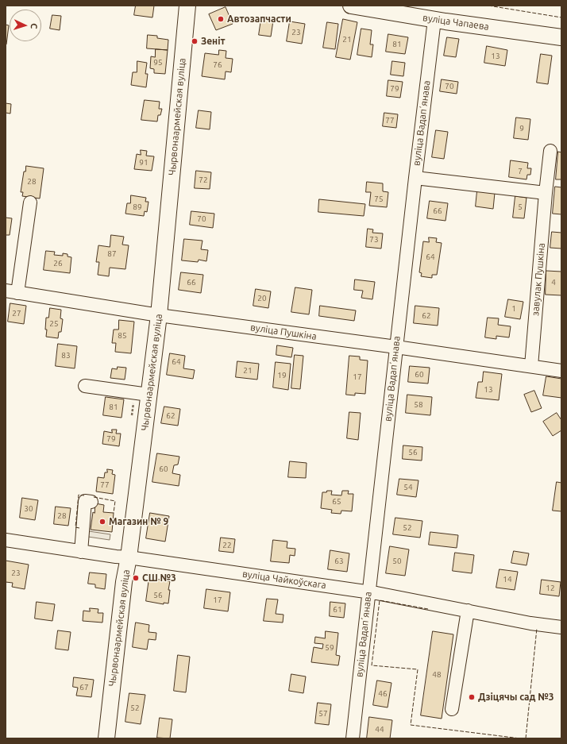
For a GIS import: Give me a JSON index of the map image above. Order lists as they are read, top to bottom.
{
  "streets": {
    "main road": ["вуліца Чапаева", "Чырвонаармейская вуліца"],
    "street": [
      "вуліца Вадапʼянава",
      "завулак Пушкіна",
      "вуліца Пушкіна",
      "вуліца Чайкоўскага"
    ]
  },
  "crossings": [
    ["вуліца Чапаева", "вуліца Вадапʼянава"],
    ["Чырвонаармейская вуліца", "вуліца Пушкіна"],
    ["Чырвонаармейская вуліца", "вуліца Чайкоўскага"],
    ["вуліца Вадапʼянава", "вуліца Пушкіна"],
    ["вуліца Вадапʼянава", "вуліца Чайкоўскага"],
    ["завулак Пушкіна", "вуліца Пушкіна"]
  ],
  "places": [
    "Автозапчасти",
    "Зеніт",
    "Магазин № 9",
    "СШ №3",
    "Дзіцячы сад №3"
  ],
  "house_numbers": [
    "23",
    "21",
    "81",
    "13",
    "95",
    "76",
    "70",
    "79",
    "77",
    "9",
    "91",
    "7",
    "72",
    "28",
    "75",
    "89",
    "5",
    "66",
    "70",
    "73",
    "87",
    "64",
    "26",
    "66",
    "4",
    "20",
    "1",
    "27",
    "62",
    "25",
    "85",
    "83",
    "64",
    "21",
    "60",
    "19",
    "17",
    "13",
    "58",
    "81",
    "62",
    "79",
    "56",
    "60",
    "77",
    "54",
    "65",
    "30",
    "28",
    "52",
    "22",
    "63",
    "50",
    "23",
    "14",
    "12",
    "56",
    "17",
    "61",
    "59",
    "48",
    "67",
    "46",
    "52",
    "57",
    "44"
  ],
  "north": "right"
}
